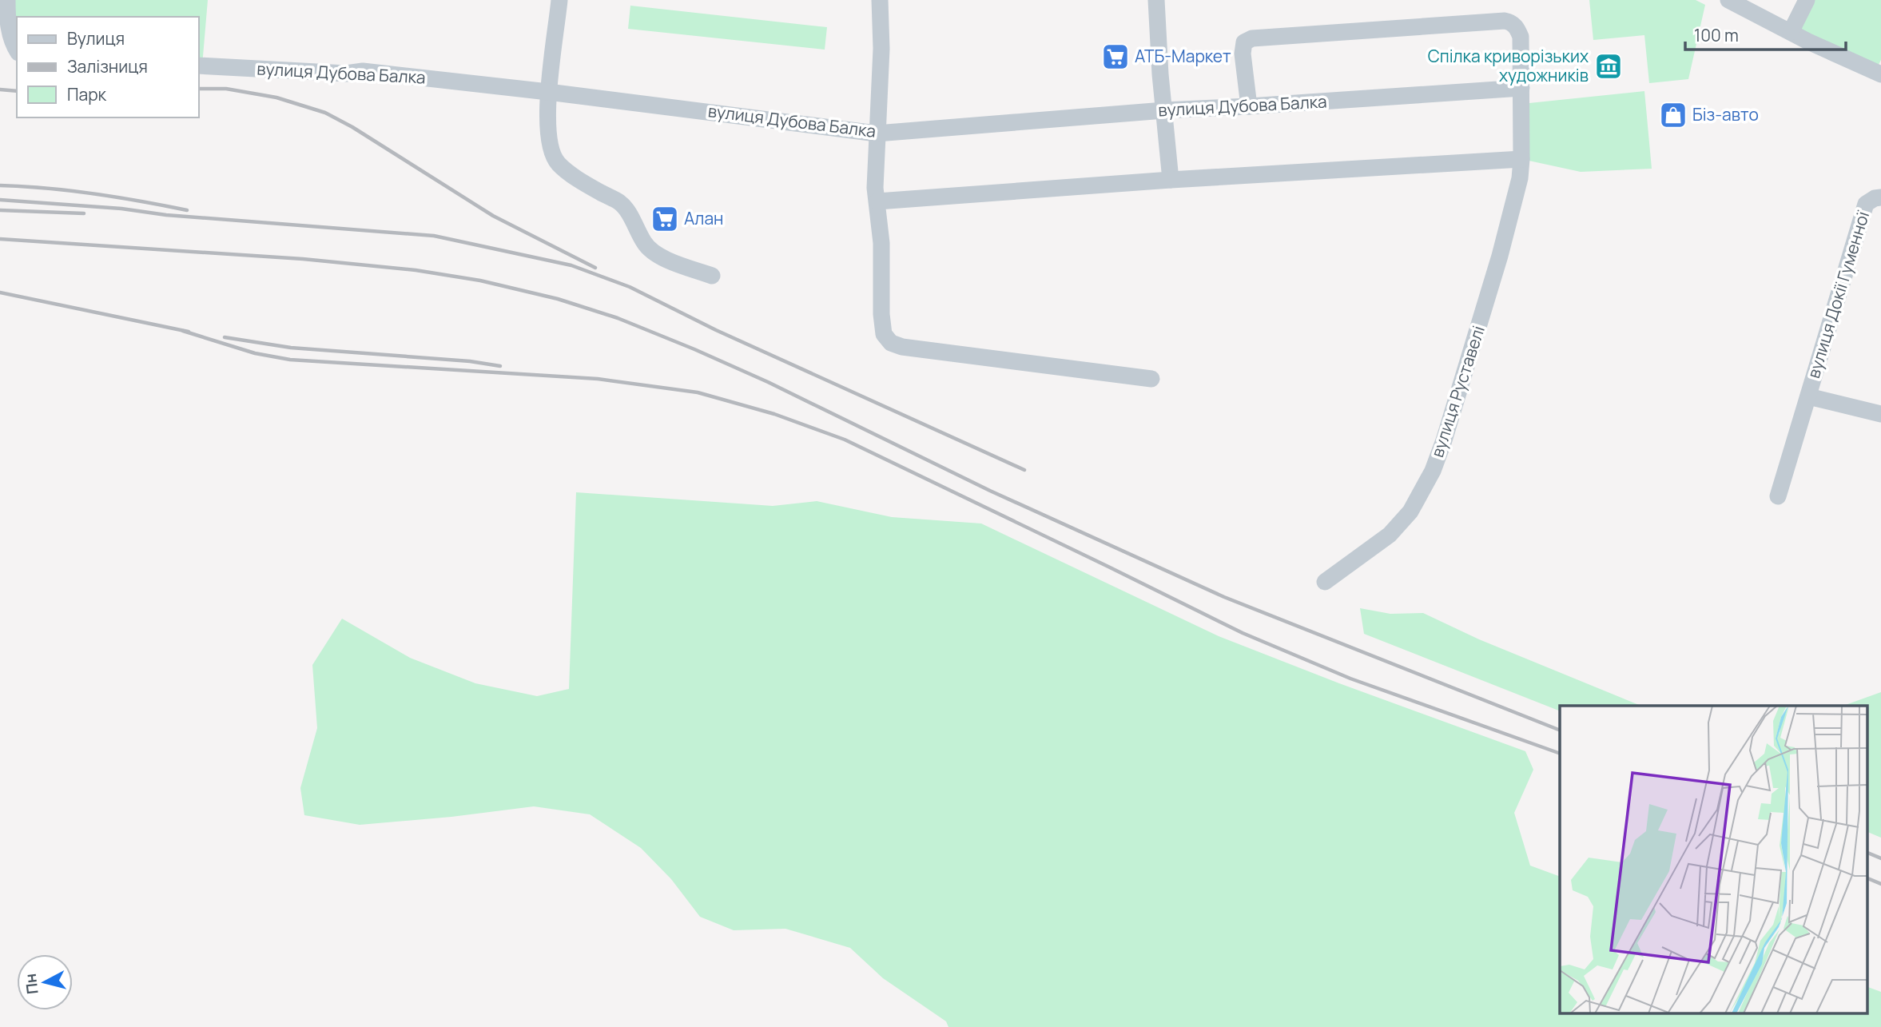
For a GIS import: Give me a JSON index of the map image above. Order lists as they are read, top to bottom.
{
  "streets": {
    "street": ["вулиця Дубова Балка", "вулиця Докії Гуменної", "вулиця Руставелі"]
  },
  "crossings": [
    ["вулиця Дубова Балка", "вулиця Руставелі"]
  ],
  "places": {
    "supermarket": ["АТБ-Маркет", "Алан"],
    "museum": ["Спілка криворізьких художників"],
    "shop": ["Біз-авто"]
  },
  "legend": ["Вулиця", "Залізниця", "Парк"],
  "scale_bar": "100 m",
  "north": "left"
}
